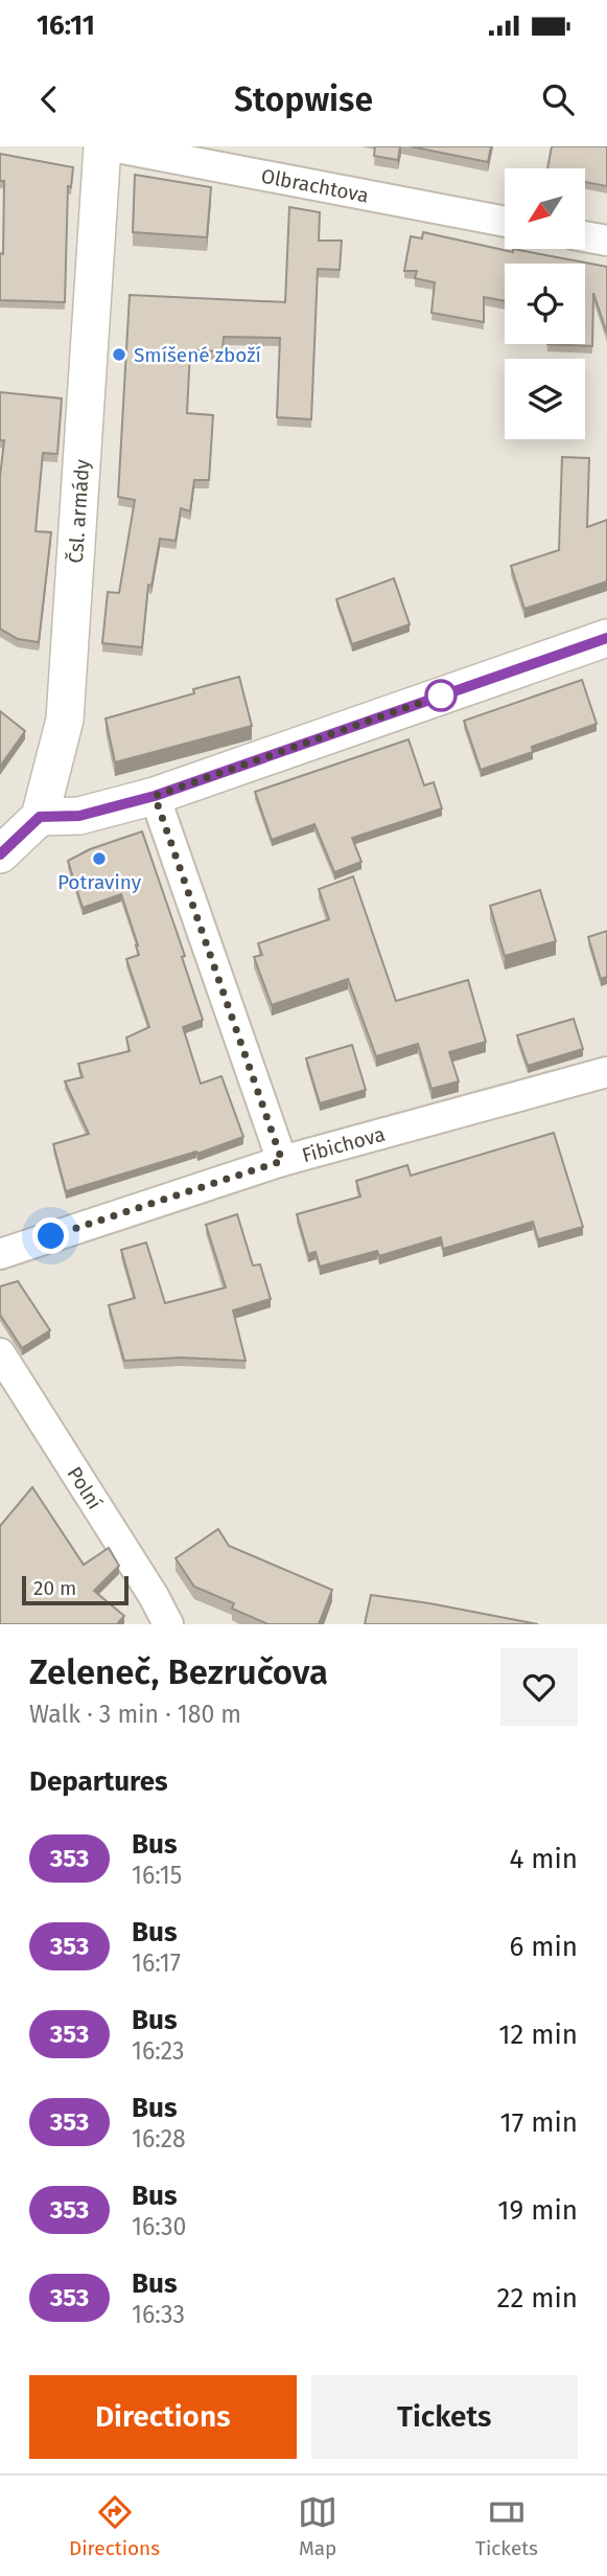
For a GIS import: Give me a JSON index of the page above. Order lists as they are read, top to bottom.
{
  "streets": {
    "street": [
      "Olbrachtova",
      "Čsl. armády",
      "Fibichova",
      "Polní"
    ]
  },
  "places": ["Smíšené zboží", "Potraviny"],
  "lines": ["bus line 353"],
  "scale_bar": "20 m",
  "north": "bottom left",
  "page": {
    "status": "16:11",
    "header": "Stopwise",
    "scale": "20 m",
    "heading": [
      ["Zeleneč, Bezručova", "Walk · 3 min · 180 m"],
      "Departures"
    ],
    "list": [
      {
        "mark": "353",
        "name": "Bus",
        "note": "16:15",
        "value": "4 min"
      },
      {
        "mark": "353",
        "name": "Bus",
        "note": "16:17",
        "value": "6 min"
      },
      {
        "mark": "353",
        "name": "Bus",
        "note": "16:23",
        "value": "12 min"
      },
      {
        "mark": "353",
        "name": "Bus",
        "note": "16:28",
        "value": "17 min"
      },
      {
        "mark": "353",
        "name": "Bus",
        "note": "16:30",
        "value": "19 min"
      },
      {
        "mark": "353",
        "name": "Bus",
        "note": "16:33",
        "value": "22 min"
      }
    ],
    "buttons": ["Directions", "Tickets"],
    "tabs": ["Directions", "Map", "Tickets"]
  }
}
